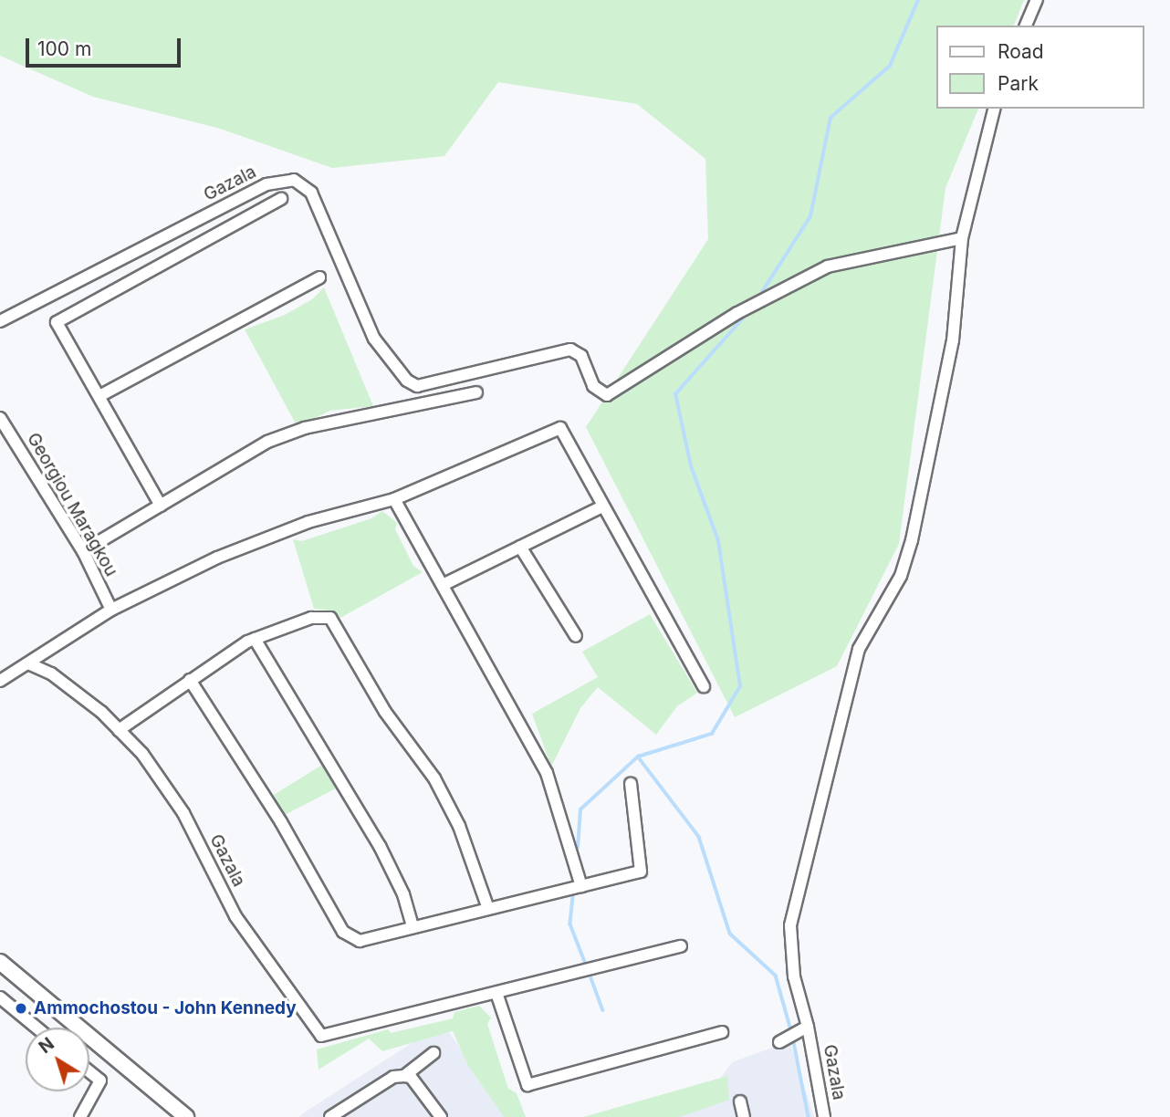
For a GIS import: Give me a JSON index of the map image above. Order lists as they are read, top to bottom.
{
  "streets": {
    "street": ["Gazala", "Georgiou Maragkou"]
  },
  "places": ["Ammochostou - John Kennedy"],
  "legend": ["Road", "Park"],
  "scale_bar": "100 m",
  "north": "top left"
}
